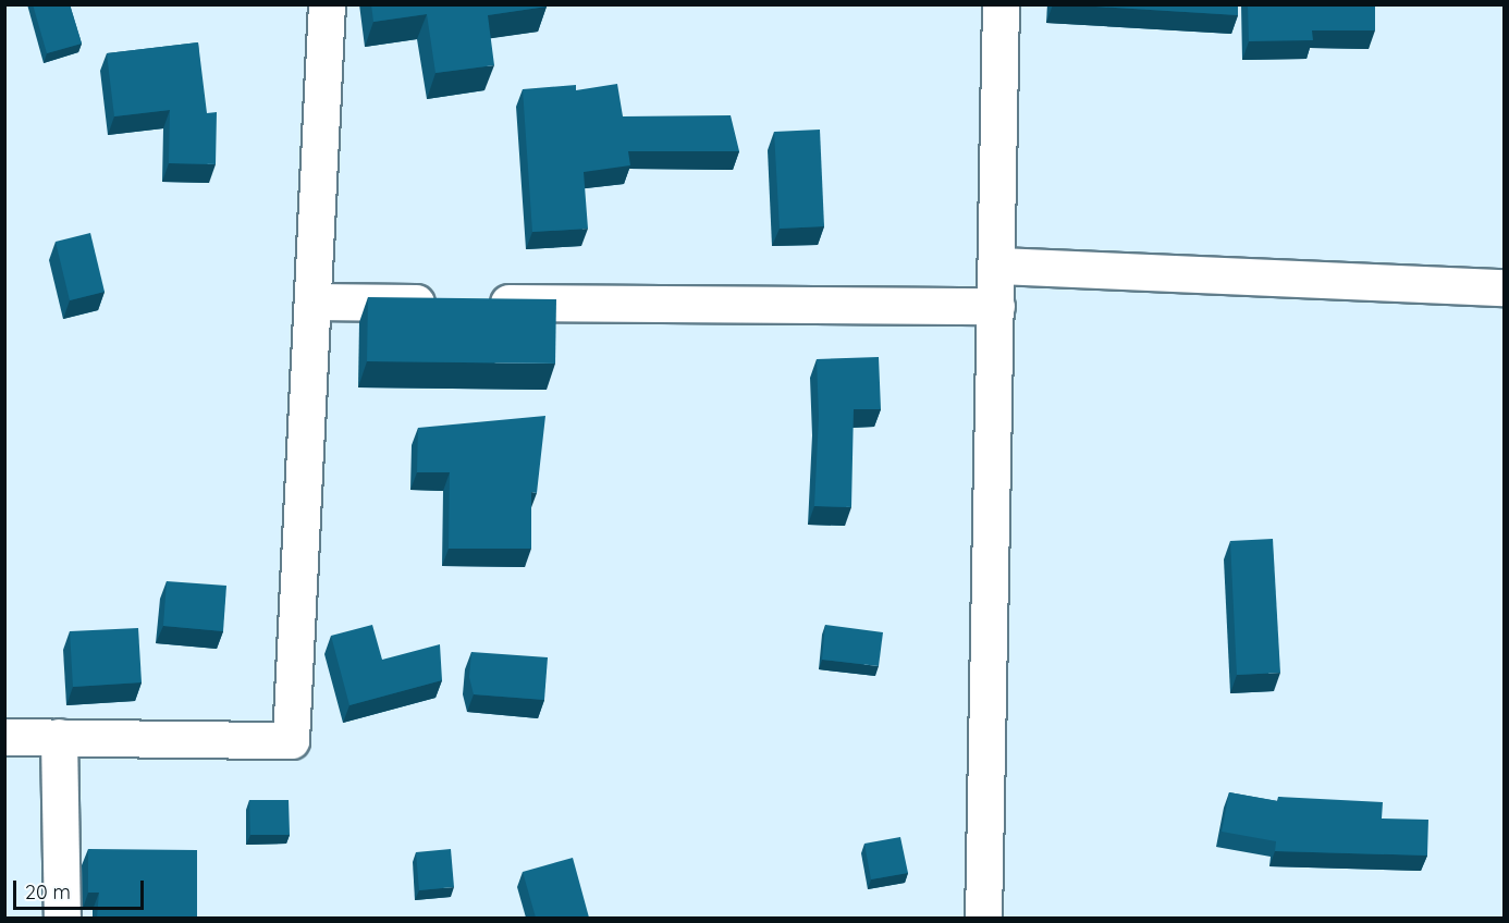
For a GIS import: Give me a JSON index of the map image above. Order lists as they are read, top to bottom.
{
  "scale_bar": "20 m"
}
